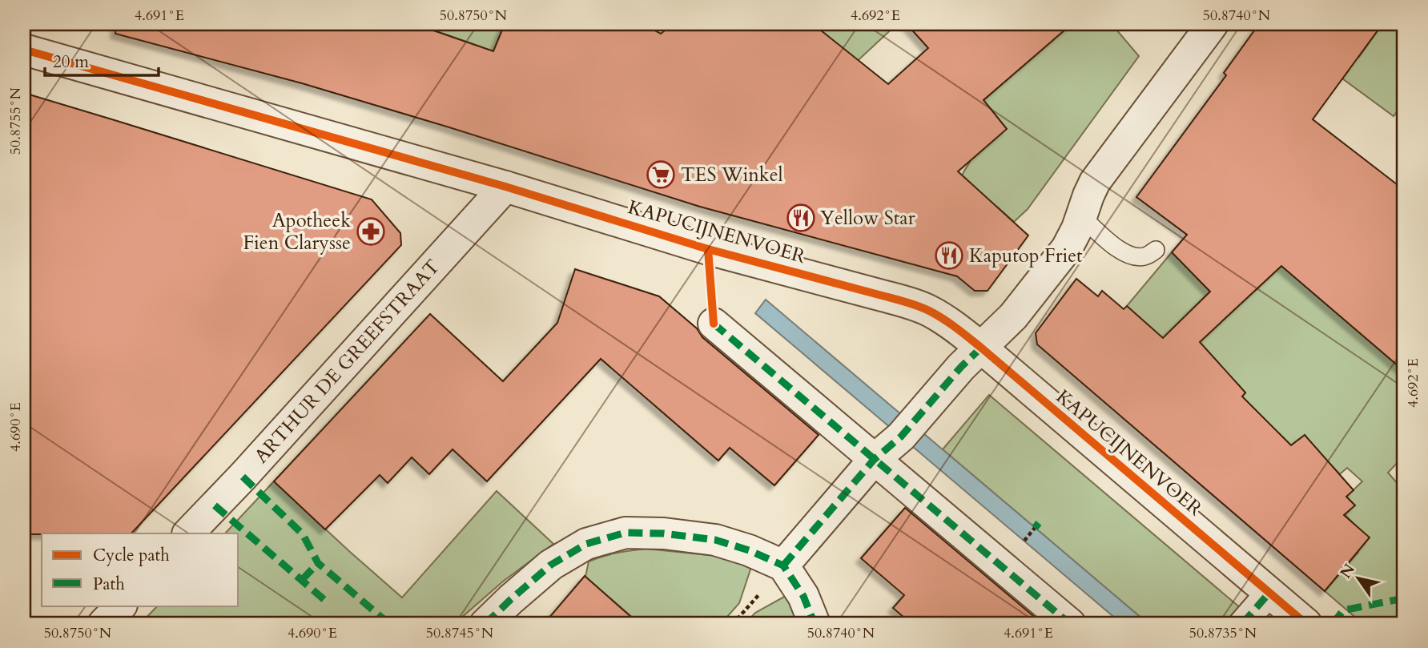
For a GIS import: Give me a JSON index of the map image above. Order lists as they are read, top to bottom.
{
  "streets": {
    "street": ["KAPUCIJNENVOER", "ARTHUR DE GREEFSTRAAT"]
  },
  "crossings": [
    ["KAPUCIJNENVOER", "ARTHUR DE GREEFSTRAAT"]
  ],
  "places": {
    "supermarket": ["TES Winkel"],
    "restaurant": ["Yellow Star", "Kaputop Friet"],
    "pharmacy": ["Apotheek Fien Clarysse"]
  },
  "legend": ["Cycle path", "Path"],
  "scale_bar": "20 m",
  "north": "top left",
  "coordinates": [
    "4.691°E",
    "50.8750°N",
    "4.692°E",
    "50.8740°N",
    "50.8755°N",
    "4.690°E",
    "50.8745°N",
    "50.8735°N"
  ]
}
